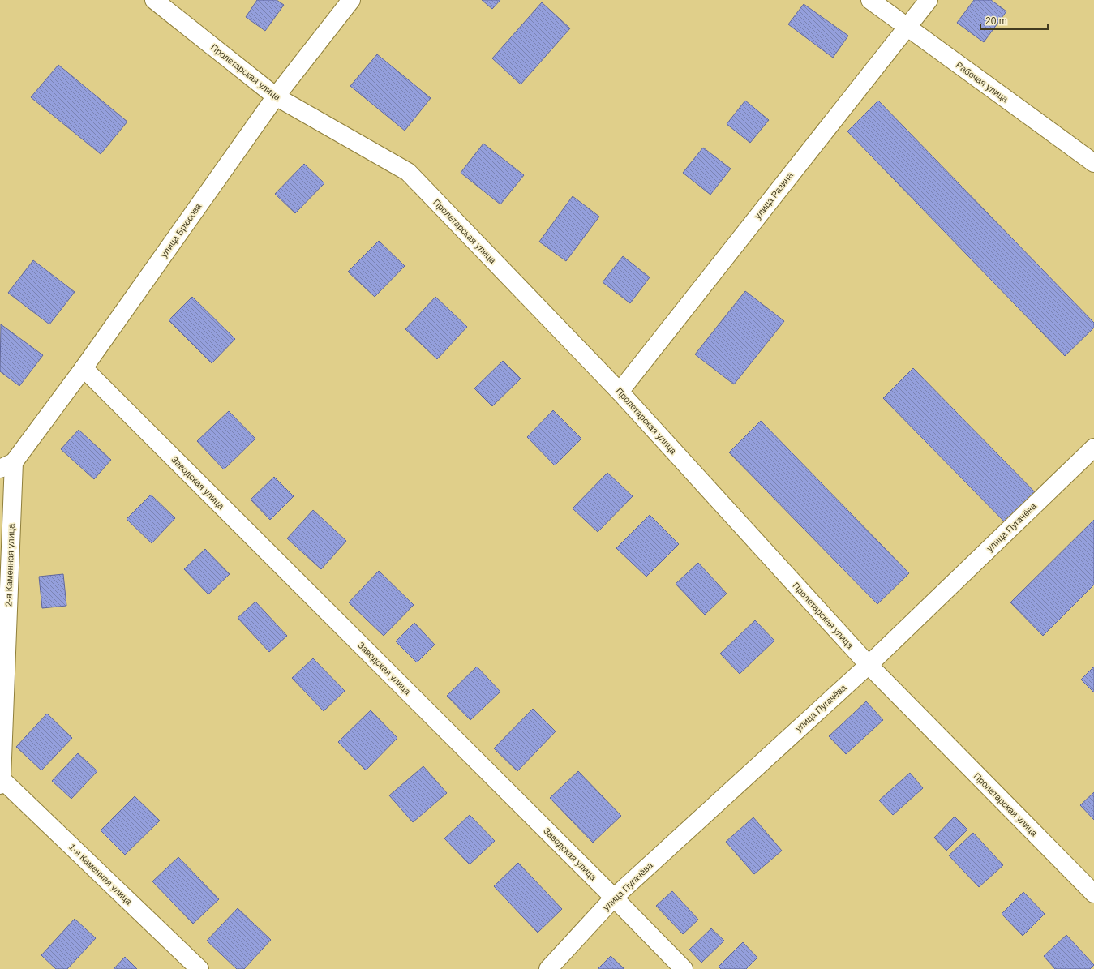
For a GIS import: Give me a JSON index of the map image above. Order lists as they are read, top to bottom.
{
  "streets": {
    "street": [
      "Пролетарская улица",
      "Рабочая улица",
      "улица Разина",
      "улица Брюсова",
      "Заводская улица",
      "улица Пугачёва",
      "2-я Каменная улица",
      "1-я Каменная улица"
    ]
  },
  "crossings": [
    ["Пролетарская улица", "улица Разина"],
    ["Пролетарская улица", "улица Брюсова"],
    ["Пролетарская улица", "улица Пугачёва"],
    ["Рабочая улица", "улица Разина"],
    ["улица Брюсова", "Заводская улица"],
    ["улица Брюсова", "2-я Каменная улица"],
    ["Заводская улица", "улица Пугачёва"],
    ["2-я Каменная улица", "1-я Каменная улица"]
  ],
  "scale_bar": "20 m"
}
